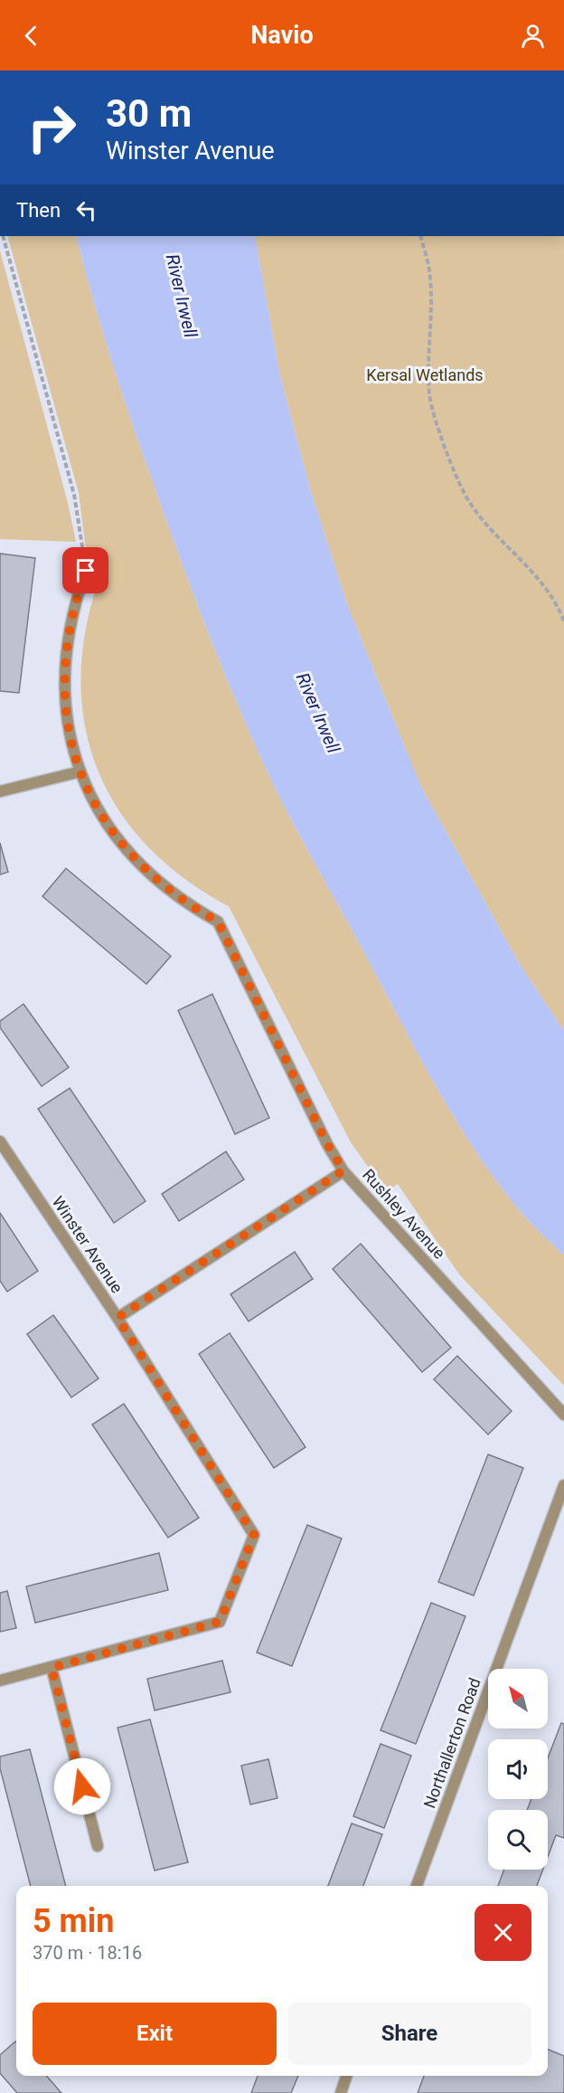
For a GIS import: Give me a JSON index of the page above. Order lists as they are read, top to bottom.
{
  "streets": {
    "street": ["Rushley Avenue", "Winster Avenue", "Northallerton Road"]
  },
  "water": ["River Irwell"],
  "parks": ["Kersal Wetlands"],
  "north": "top left",
  "page": {
    "header": "Navio",
    "turn": ["30 m", "Winster Avenue"],
    "then": "Then",
    "heading": ["5 min", "370 m · 18:16"],
    "buttons": ["Exit", "Share"]
  }
}
